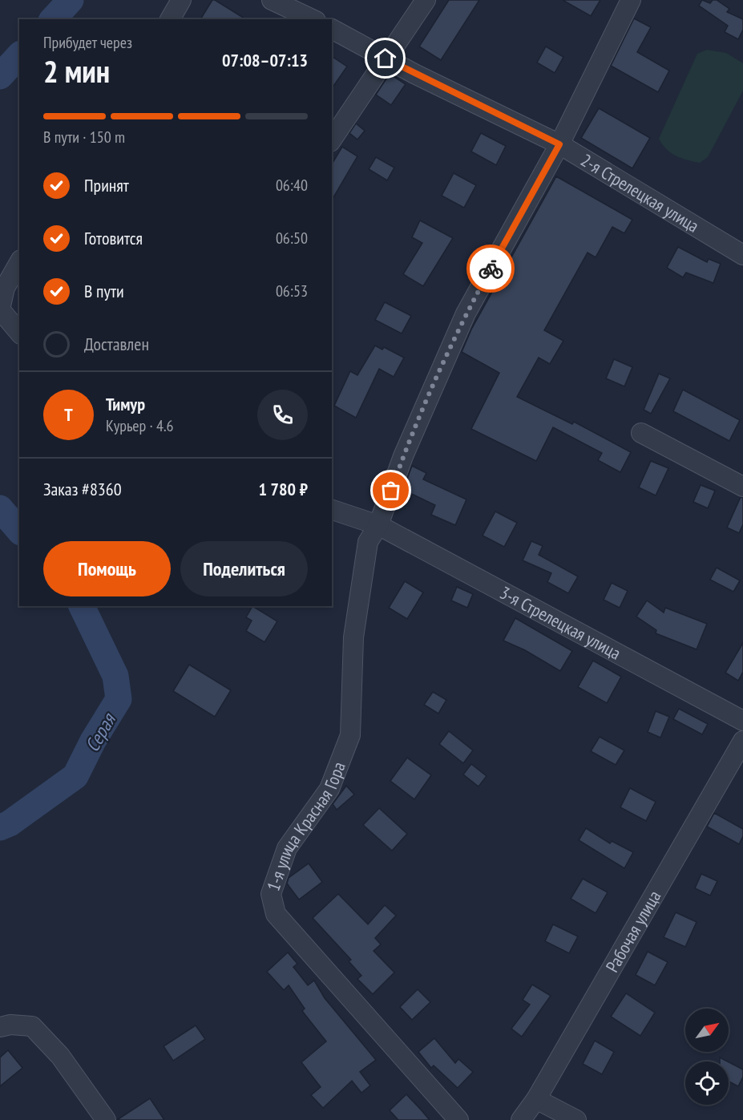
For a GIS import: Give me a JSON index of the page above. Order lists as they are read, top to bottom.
{
  "streets": {
    "street": [
      "2-я Стрелецкая улица",
      "3-я Стрелецкая улица",
      "1-я улица Красная Гора",
      "Рабочая улица"
    ]
  },
  "crossings": [
    ["2-я Стрелецкая улица", "1-я улица Красная Гора"],
    ["3-я Стрелецкая улица", "1-я улица Красная Гора"]
  ],
  "water": ["Серая"],
  "north": "top right",
  "page": {
    "heading": ["2 мин", "Прибудет через", "07:08–07:13"],
    "panel": [
      "Тимур",
      "Курьер · 4.6",
      "Заказ #8360",
      "1 780 ₽"
    ],
    "bar": "В пути · 150 m",
    "list": [
      ["Принят", "06:40"],
      ["Готовится", "06:50"],
      ["В пути", "06:53"],
      "Доставлен"
    ],
    "round": "Т",
    "buttons": ["Помощь", "Поделиться"]
  }
}
